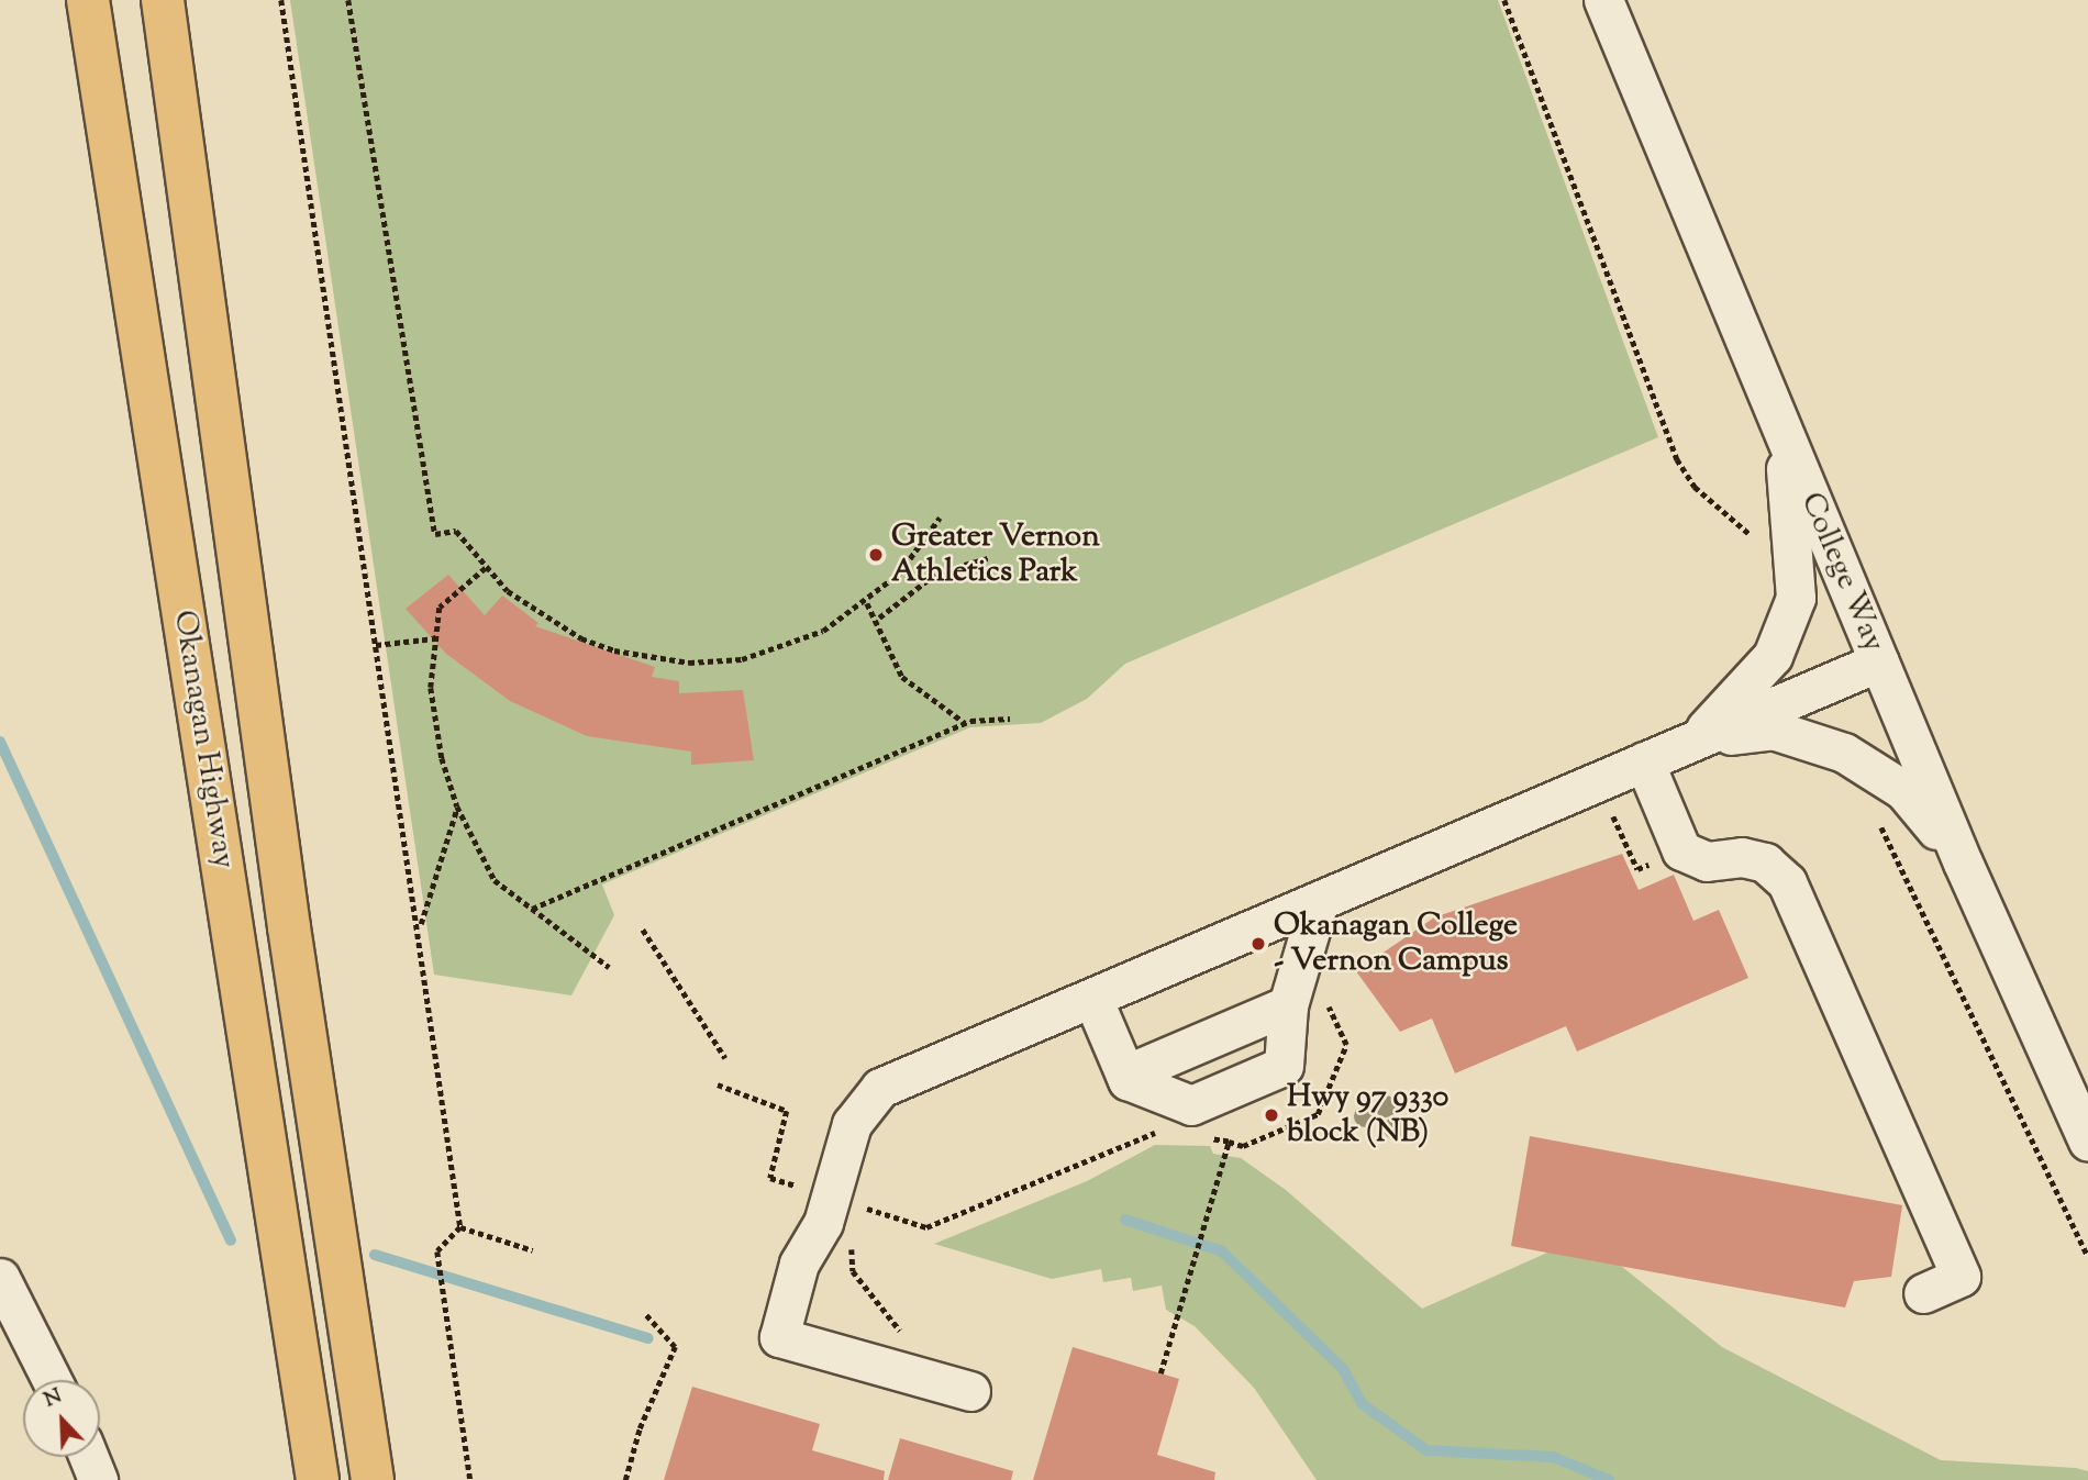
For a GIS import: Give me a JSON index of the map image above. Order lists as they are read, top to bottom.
{
  "streets": {
    "highway": ["Okanagan Highway"],
    "street": ["College Way"]
  },
  "places": ["Greater Vernon Athletics Park", "Okanagan College - Vernon Campus", "Hwy 97 9330 block (NB)"],
  "north": "top left"
}
